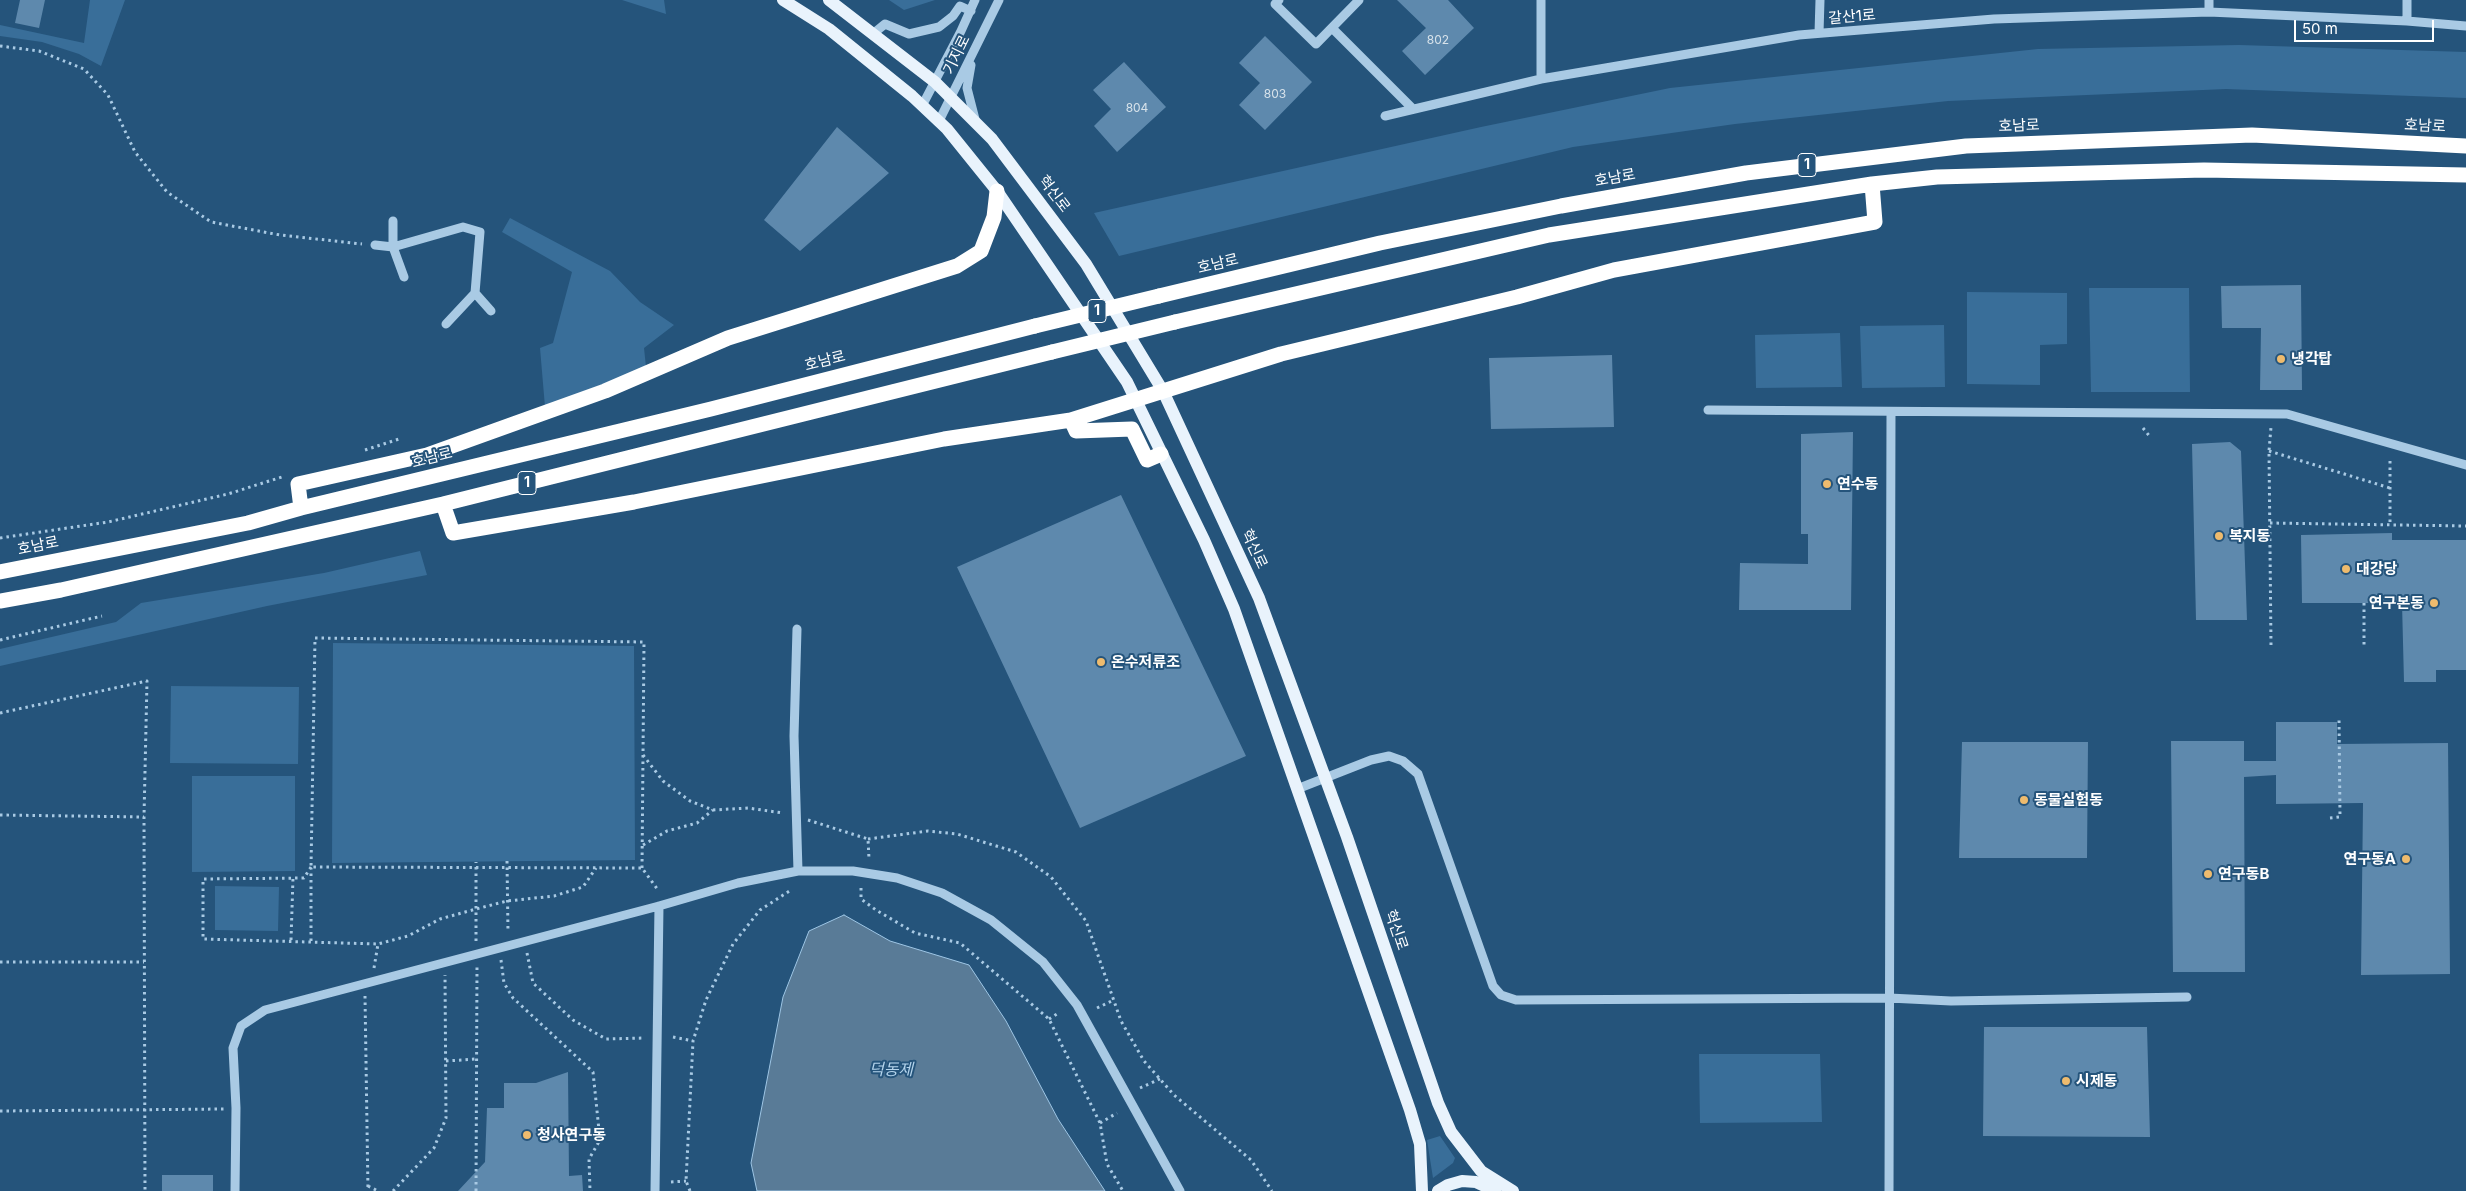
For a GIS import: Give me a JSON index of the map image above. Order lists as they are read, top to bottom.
{
  "streets": {
    "highway": ["호남로", "1"],
    "main road": ["혁신로"],
    "street": ["갈산1로", "기지로"]
  },
  "crossings": [
    ["기지로", "혁신로"]
  ],
  "water": ["덕동제"],
  "places": [
    "냉각탑",
    "연수동",
    "복지동",
    "대강당",
    "연구본동",
    "온수저류조",
    "동물실험동",
    "연구동A",
    "연구동B",
    "시제동",
    "청사연구동"
  ],
  "house_numbers": ["802", "803", "804"],
  "scale_bar": "50 m"
}
